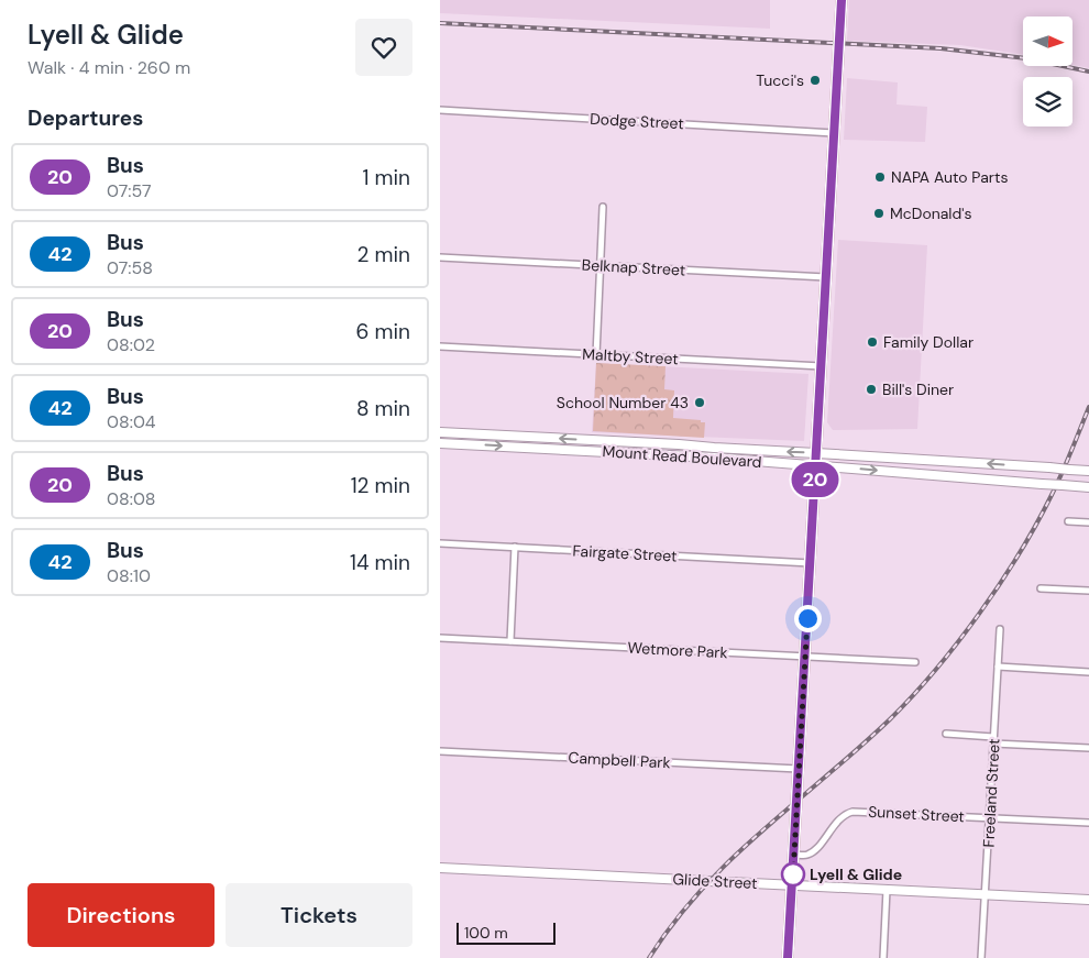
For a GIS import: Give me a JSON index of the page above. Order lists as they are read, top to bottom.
{
  "streets": {
    "main road": ["Mount Read Boulevard", "Glide Street"],
    "street": [
      "Dodge Street",
      "Belknap Street",
      "Maltby Street",
      "Fairgate Street",
      "Wetmore Park",
      "Campbell Park",
      "Freeland Street",
      "Sunset Street"
    ]
  },
  "crossings": [
    ["Freeland Street", "Sunset Street"],
    ["Freeland Street", "Glide Street"]
  ],
  "places": [
    "Tucci's",
    "NAPA Auto Parts",
    "McDonald's",
    "Family Dollar",
    "Bill's Diner",
    "School Number 43",
    "Lyell & Glide"
  ],
  "lines": ["bus line 20"],
  "scale_bar": "100 m",
  "north": "right",
  "page": {
    "heading": [
      ["Lyell & Glide", "Walk · 4 min · 260 m"],
      "Departures"
    ],
    "on_map": "20",
    "list": [
      {
        "mark": "20",
        "name": "Bus",
        "note": "07:57",
        "value": "1 min"
      },
      {
        "mark": "42",
        "name": "Bus",
        "note": "07:58",
        "value": "2 min"
      },
      {
        "mark": "20",
        "name": "Bus",
        "note": "08:02",
        "value": "6 min"
      },
      {
        "mark": "42",
        "name": "Bus",
        "note": "08:04",
        "value": "8 min"
      },
      {
        "mark": "20",
        "name": "Bus",
        "note": "08:08",
        "value": "12 min"
      },
      {
        "mark": "42",
        "name": "Bus",
        "note": "08:10",
        "value": "14 min"
      }
    ],
    "buttons": ["Directions", "Tickets"],
    "scale": "100 m"
  }
}
